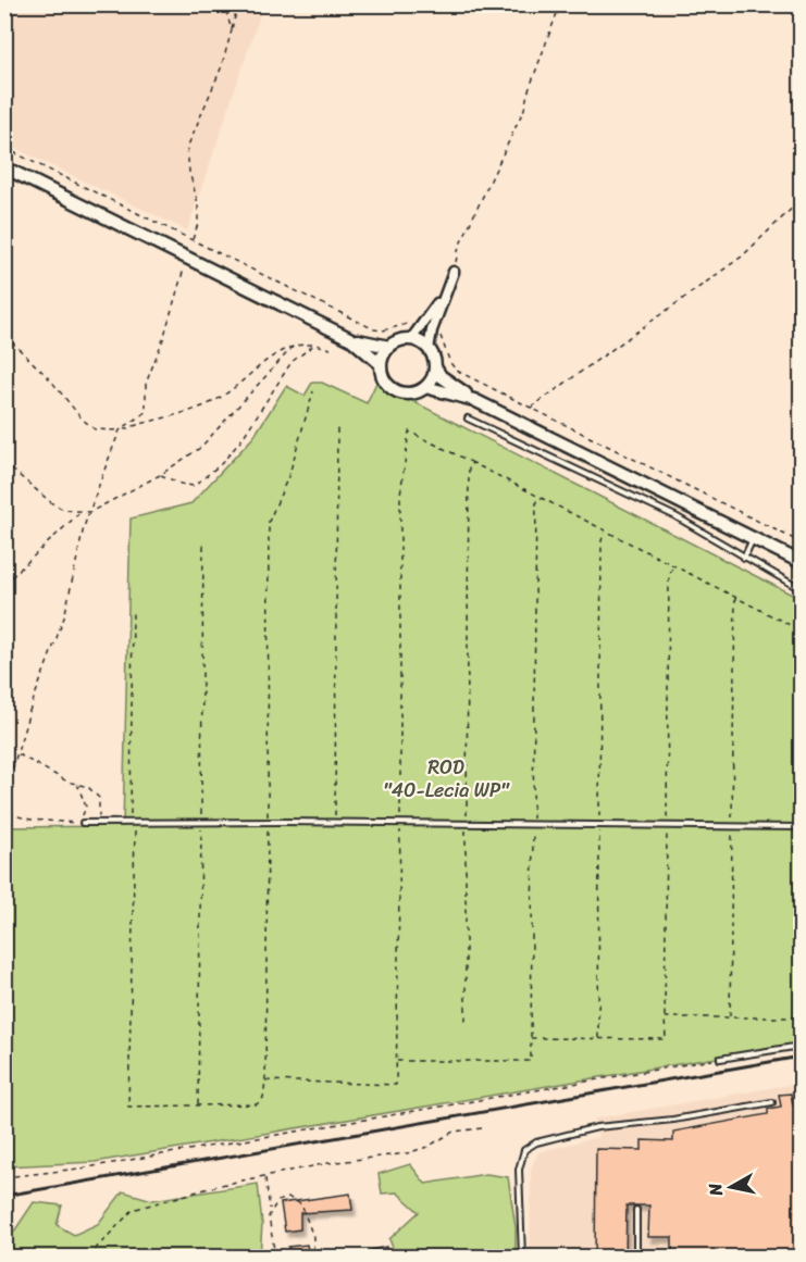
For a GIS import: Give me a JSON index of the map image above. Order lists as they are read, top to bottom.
{
  "parks": ["ROD \"40-Lecia WP\""],
  "north": "left"
}
